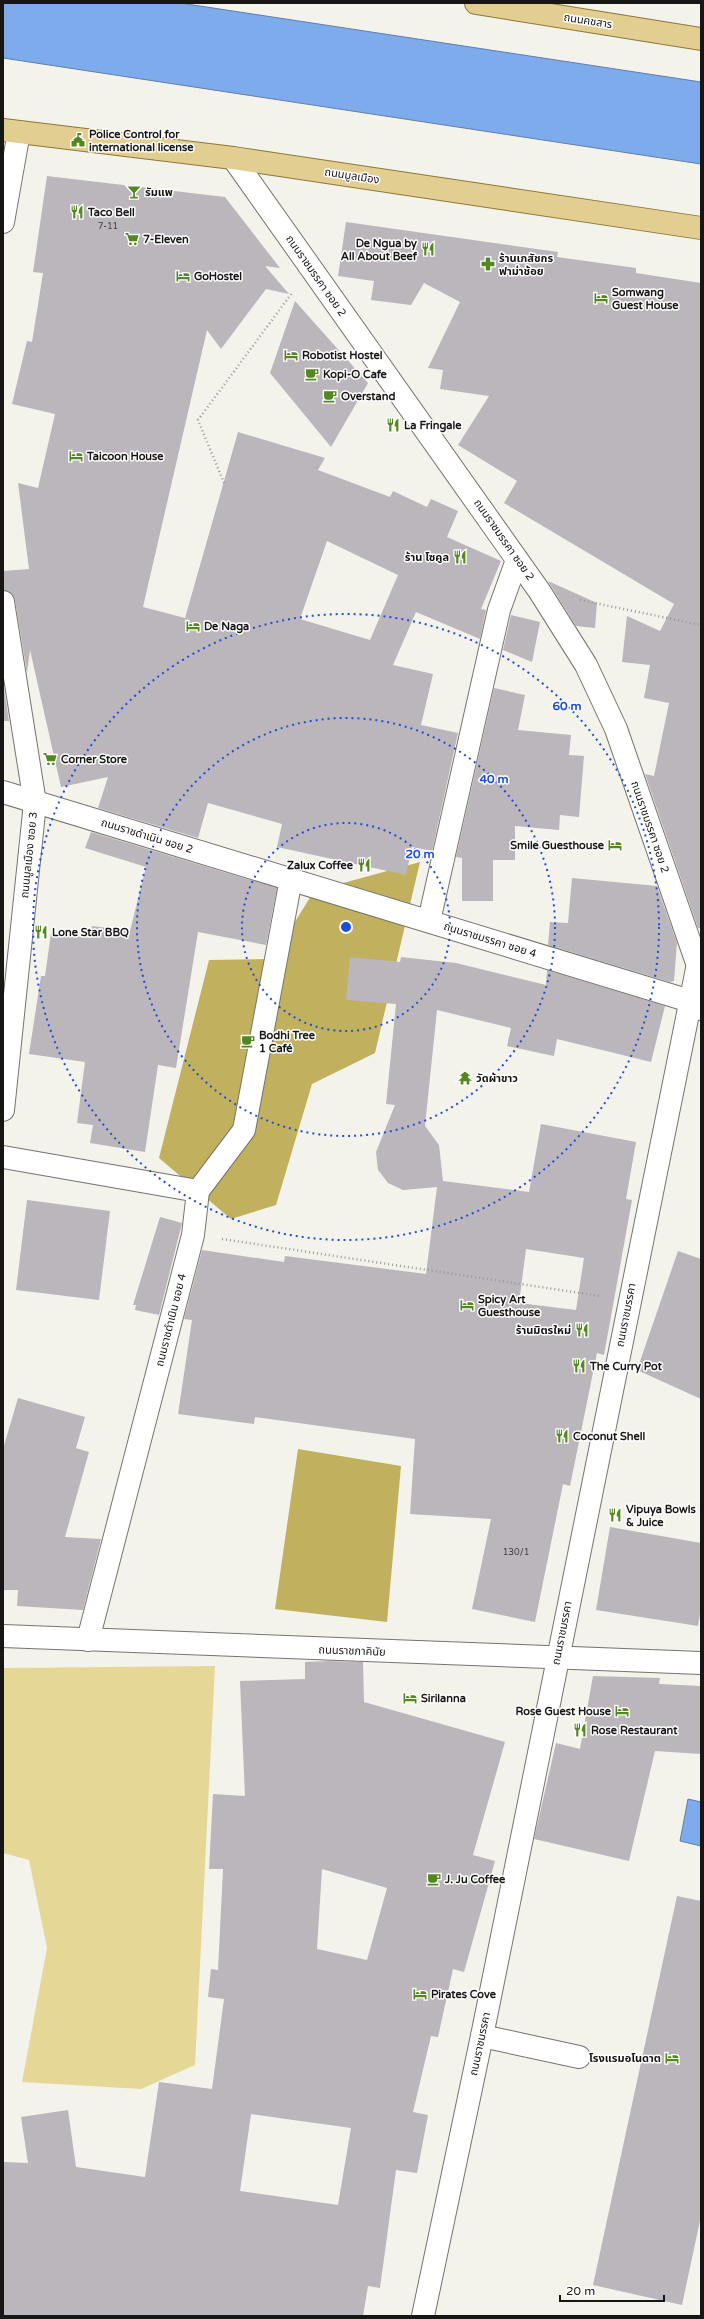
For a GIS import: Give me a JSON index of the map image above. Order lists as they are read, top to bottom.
{
  "streets": {
    "main road": ["ถนนคชสาร", "ถนนมูลเมือง"],
    "street": [
      "ถนนราชมรรคา ซอย 2",
      "ถนนราชดำเนิน ซอย 2",
      "ถนนมูลเมือง ซอย 3",
      "ถนนราชมรรคา ซอย 4",
      "ถนนราชมรรคา",
      "ถนนราชดำเนิน ซอย 4",
      "ถนนราชภาคินัย"
    ]
  },
  "crossings": [
    ["ถนนมูลเมือง", "ถนนราชมรรคา ซอย 2"],
    ["ถนนราชมรรคา ซอย 2", "ถนนราชมรรคา"],
    ["ถนนราชดำเนิน ซอย 2", "ถนนมูลเมือง ซอย 3"],
    ["ถนนราชดำเนิน ซอย 2", "ถนนราชมรรคา ซอย 4"],
    ["ถนนราชมรรคา ซอย 4", "ถนนราชมรรคา"],
    ["ถนนราชมรรคา", "ถนนราชภาคินัย"],
    ["ถนนราชดำเนิน ซอย 4", "ถนนราชภาคินัย"]
  ],
  "places": {
    "public building": ["Police Control for international license"],
    "bar": ["รัมแพ"],
    "restaurant": [
      "Taco Bell",
      "De Ngua by All About Beef",
      "La Fringale",
      "ร้าน โซคูล",
      "Zalux Coffee",
      "Lone Star BBQ",
      "ร้านมิตรใหม่",
      "The Curry Pot",
      "Coconut Shell",
      "Vipuya Bowls & Juice",
      "Rose Restaurant"
    ],
    "supermarket": ["7-Eleven", "Corner Store"],
    "pharmacy": ["ร้านเภสัชกร ฟาม่าช้อย"],
    "hotel": [
      "GoHostel",
      "Somwang Guest House",
      "Robotist Hostel",
      "Taicoon House",
      "De Naga",
      "Smile Guesthouse",
      "Spicy Art Guesthouse",
      "Sirilanna",
      "Rose Guest House",
      "Pirates Cove",
      "โรงแรมอโนดาต"
    ],
    "cafe": [
      "Kopi-O Cafe",
      "Overstand",
      "Bodhi Tree 1 Café",
      "J. Ju Coffee"
    ],
    "temple": ["วัดผ้าขาว"]
  },
  "house_numbers": ["7-11", "130/1"],
  "scale_bar": "20 m",
  "rings": ["60 m", "40 m", "20 m"]
}
